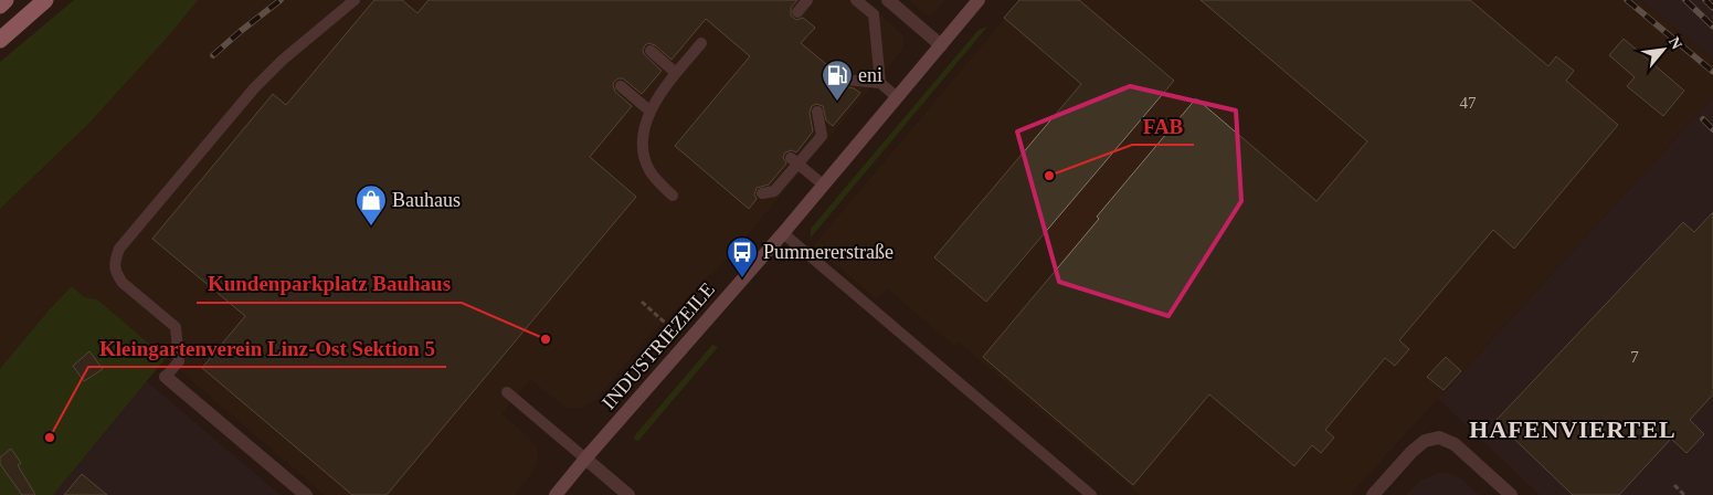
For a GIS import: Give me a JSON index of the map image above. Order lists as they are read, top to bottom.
{
  "streets": {
    "main road": ["INDUSTRIEZEILE"]
  },
  "districts": ["HAFENVIERTEL"],
  "places": {
    "fuel station": ["eni"],
    "other": ["FAB", "Kundenparkplatz Bauhaus", "Kleingartenverein Linz-Ost Sektion 5"],
    "shop": ["Bauhaus"],
    "bus stop": ["Pummererstraße"]
  },
  "house_numbers": ["47", "7"],
  "north": "top right"
}
